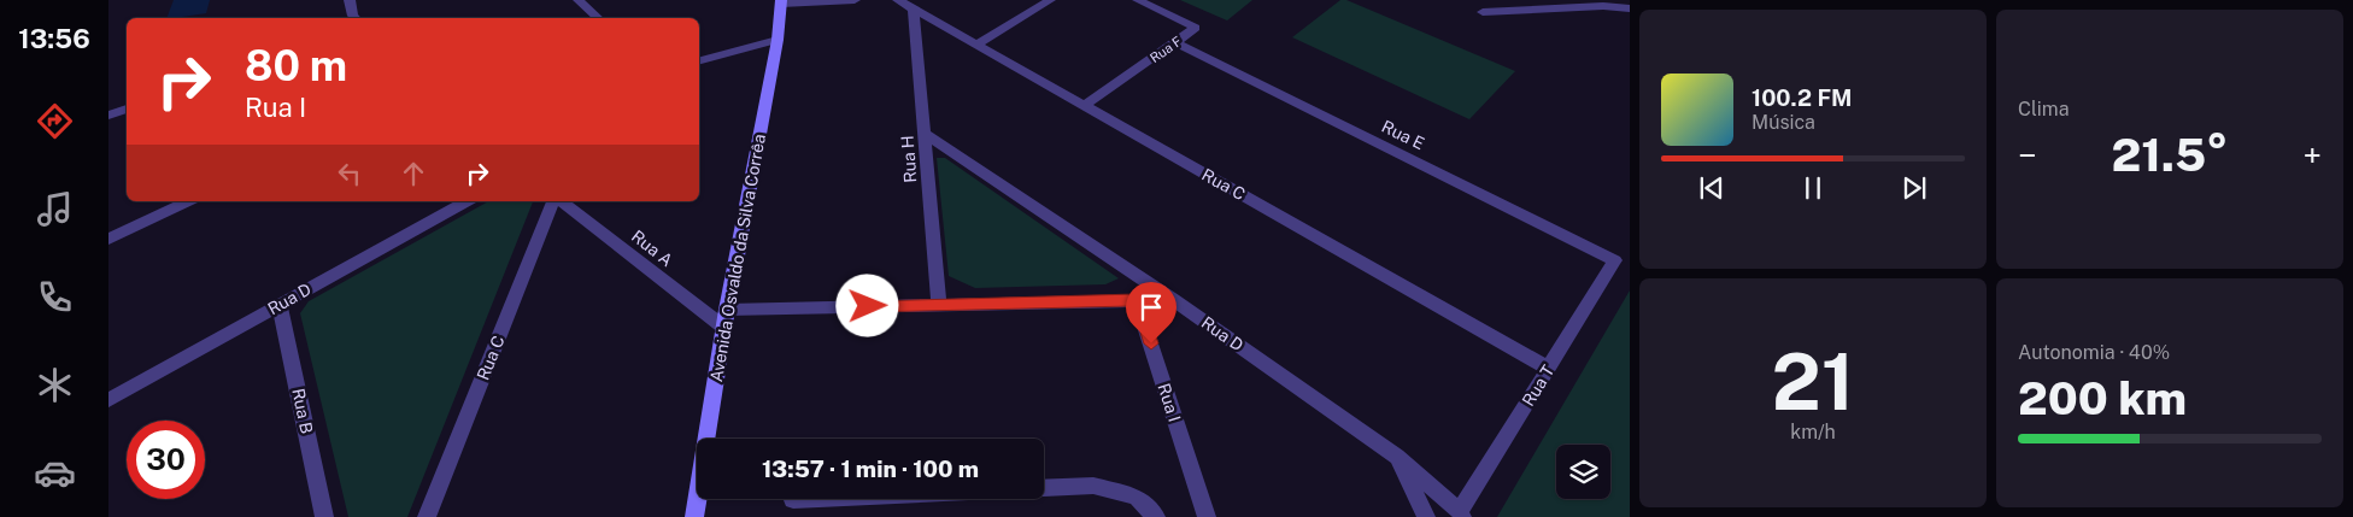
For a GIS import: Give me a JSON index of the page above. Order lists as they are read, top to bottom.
{
  "streets": {
    "street": [
      "Rua F",
      "Rua E",
      "Rua H",
      "Rua C",
      "Rua A",
      "Avenida Osvaldo da Silva Corrêa",
      "Rua D",
      "Rua T",
      "Rua I",
      "Rua B"
    ]
  },
  "crossings": [
    ["Rua F", "Rua E"],
    ["Rua F", "Rua C"],
    ["Rua E", "Rua T"],
    ["Rua H", "Rua C"],
    ["Rua H", "Rua D"],
    ["Rua C", "Rua T"],
    ["Rua A", "Avenida Osvaldo da Silva Corrêa"],
    ["Rua D", "Rua T"],
    ["Rua D", "Rua B"]
  ],
  "page": {
    "tabs": "13:56",
    "tile": [
      "Clima",
      ["21", "km/h"],
      ["Autonomia · 40%", "200 km"]
    ],
    "turn": ["80 m", "Rua I"],
    "song": ["100.2 FM", "Música"],
    "heat": ["−", "21.5°", "+"],
    "limit": "30",
    "trip": "13:57 · 1 min · 100 m"
  }
}
